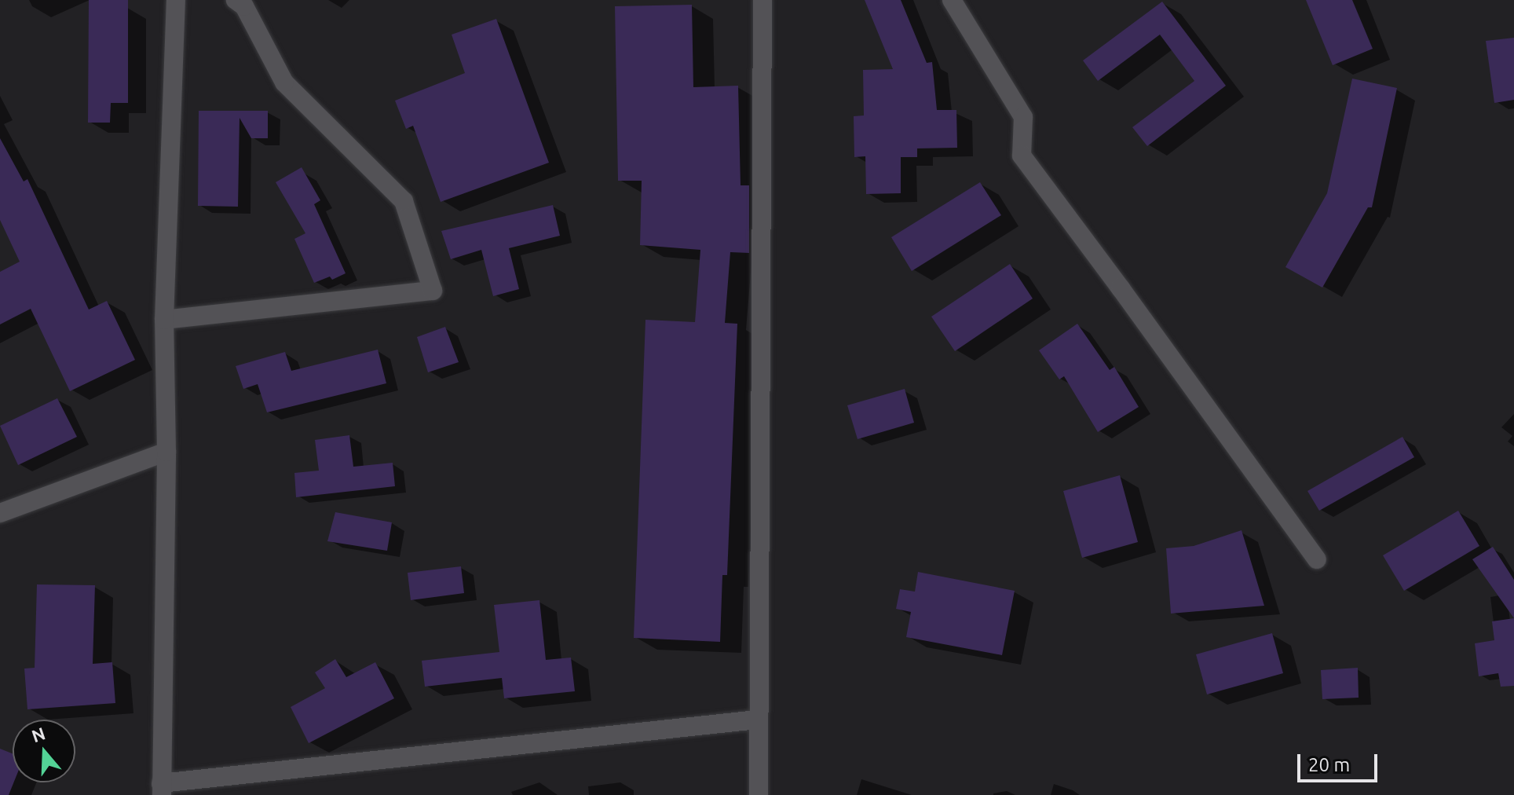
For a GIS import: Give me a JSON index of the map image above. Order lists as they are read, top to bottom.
{
  "scale_bar": "20 m",
  "north": "top"
}
